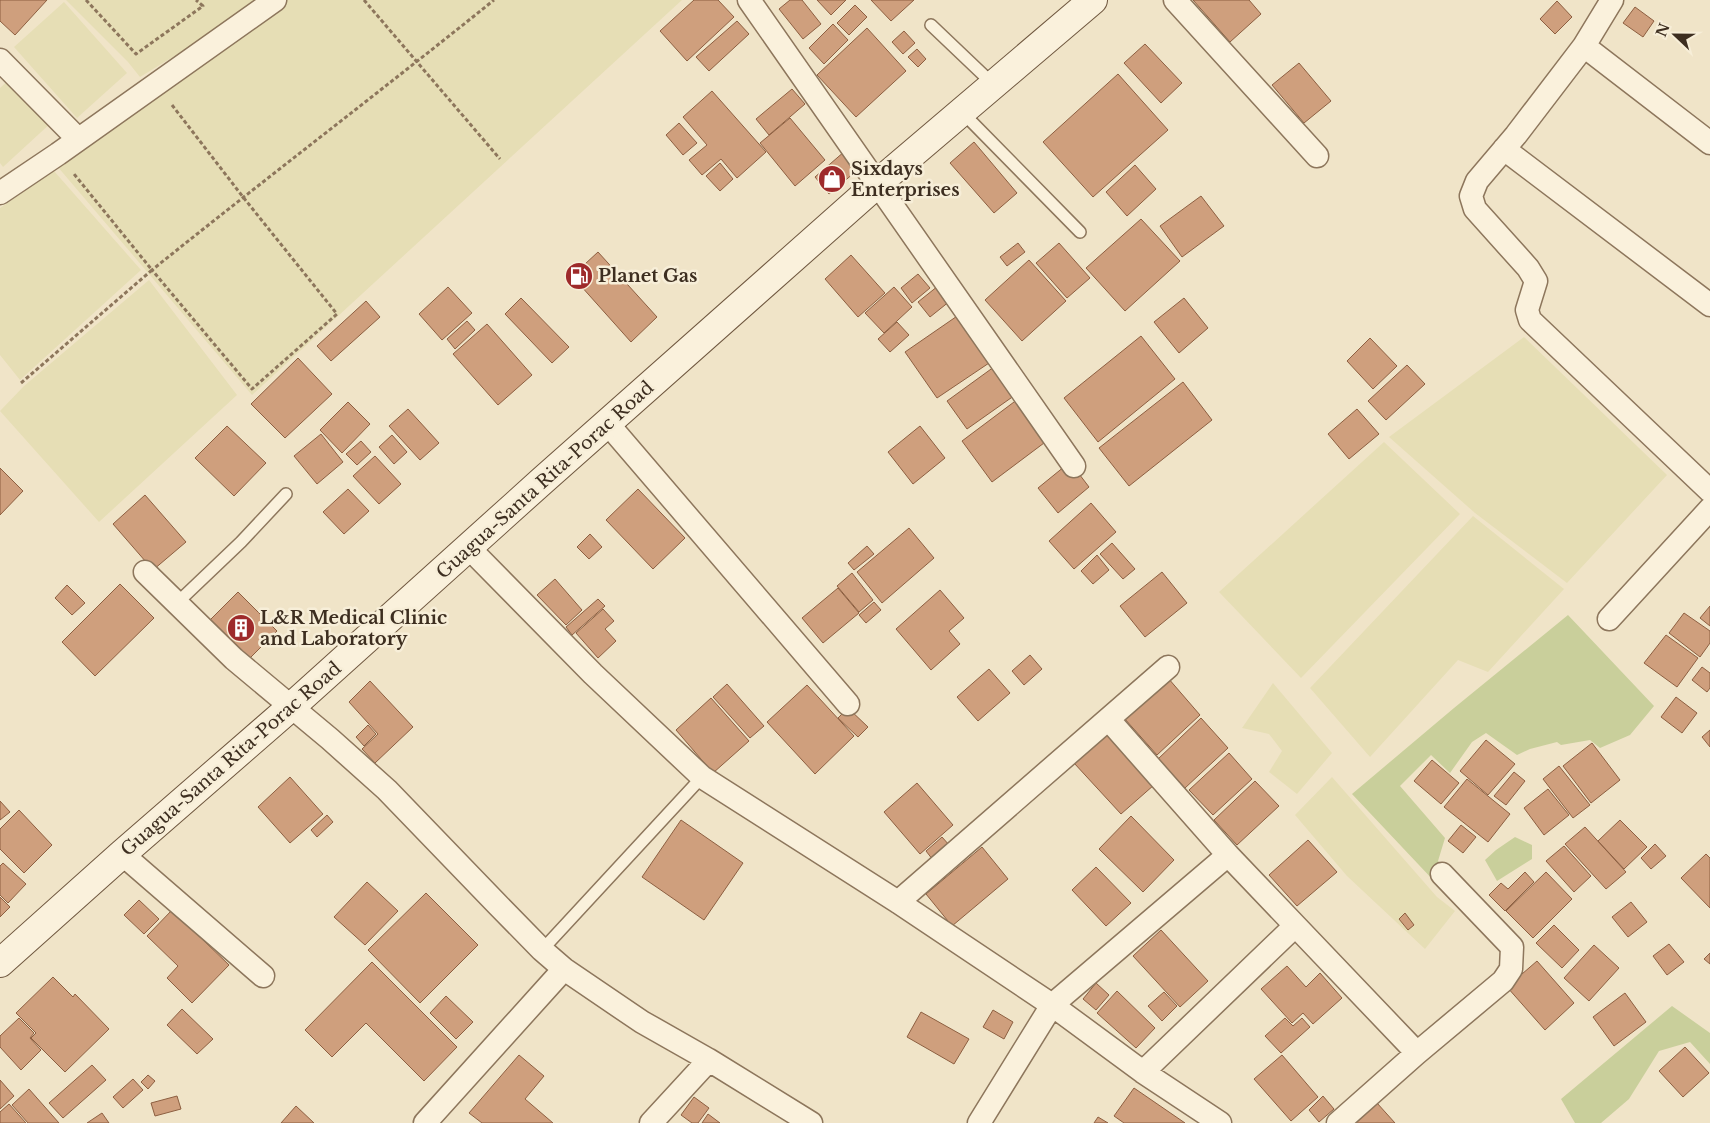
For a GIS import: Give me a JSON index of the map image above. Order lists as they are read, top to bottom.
{
  "streets": {
    "main road": ["Guagua-Santa Rita-Porac Road"]
  },
  "places": {
    "shop": ["Sixdays Enterprises"],
    "fuel station": ["Planet Gas"],
    "building": ["L&R Medical Clinic and Laboratory"]
  },
  "north": "left"
}
